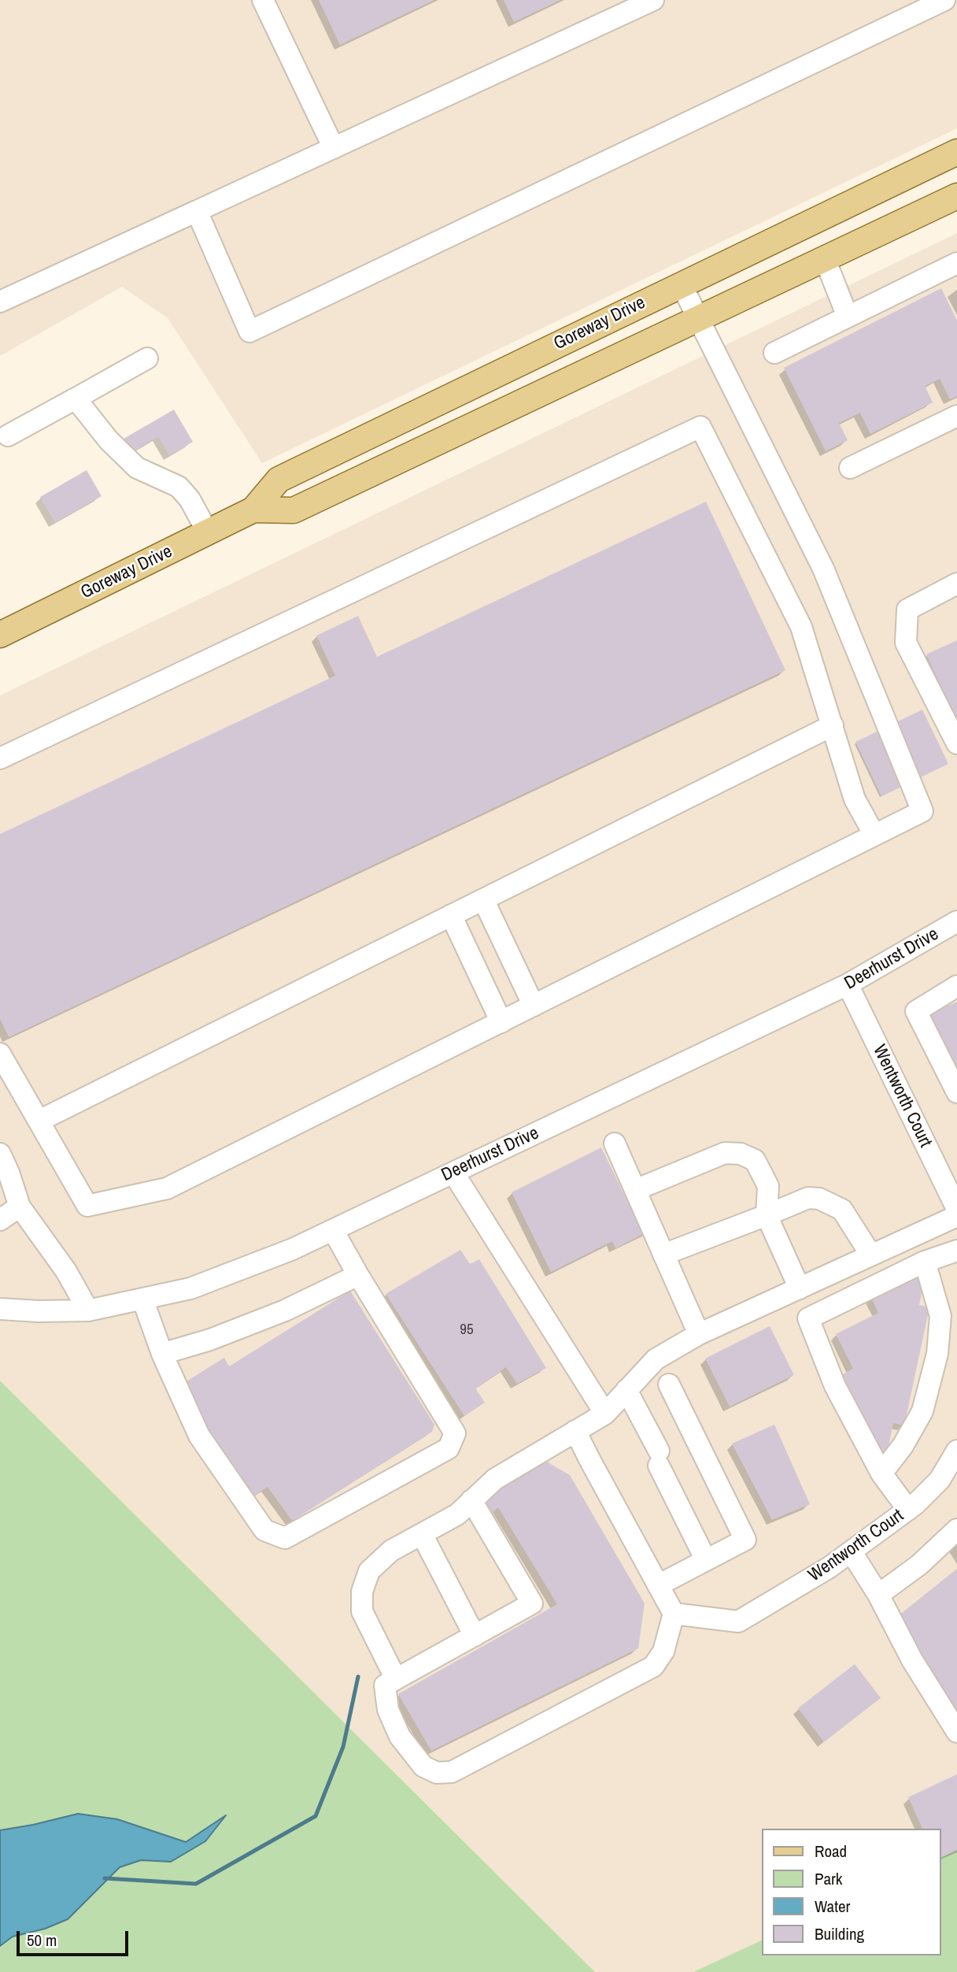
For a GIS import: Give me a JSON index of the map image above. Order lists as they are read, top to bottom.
{
  "streets": {
    "main road": ["Goreway Drive"],
    "street": ["Deerhurst Drive", "Wentworth Court"]
  },
  "crossings": [
    ["Deerhurst Drive", "Wentworth Court"]
  ],
  "house_numbers": ["95"],
  "legend": [
    "Road",
    "Park",
    "Water",
    "Building"
  ],
  "scale_bar": "50 m"
}
